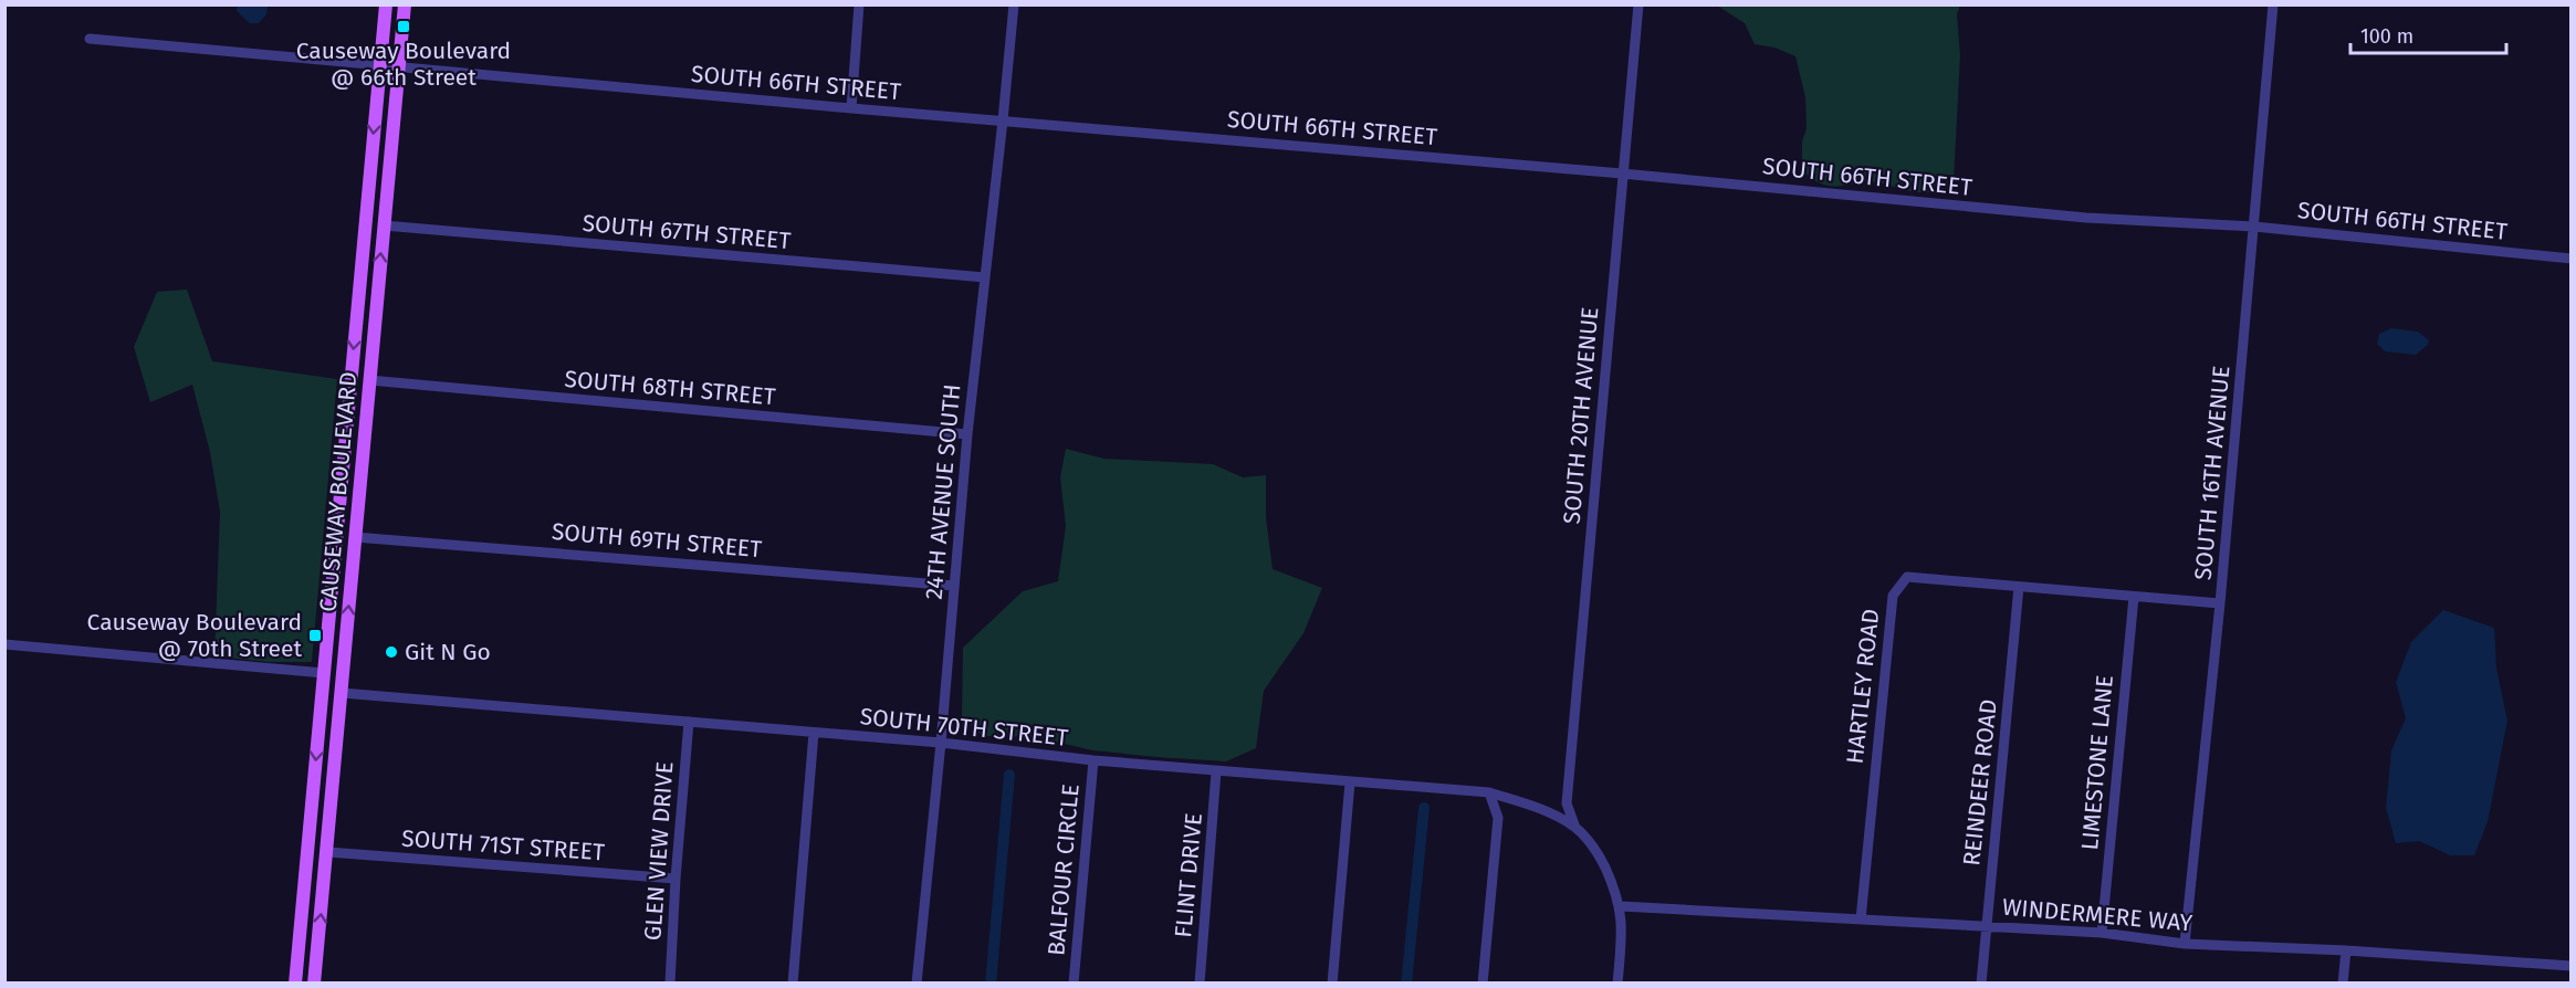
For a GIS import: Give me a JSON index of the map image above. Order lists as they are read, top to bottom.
{
  "streets": {
    "main road": ["CAUSEWAY BOULEVARD"],
    "street": [
      "SOUTH 66TH STREET",
      "SOUTH 67TH STREET",
      "SOUTH 68TH STREET",
      "SOUTH 20TH AVENUE",
      "SOUTH 16TH AVENUE",
      "24TH AVENUE SOUTH",
      "SOUTH 69TH STREET",
      "HARTLEY ROAD",
      "SOUTH 70TH STREET",
      "LIMESTONE LANE",
      "REINDEER ROAD",
      "SOUTH 71ST STREET",
      "GLEN VIEW DRIVE",
      "BALFOUR CIRCLE",
      "FLINT DRIVE",
      "WINDERMERE WAY"
    ]
  },
  "crossings": [
    ["SOUTH 66TH STREET", "SOUTH 20TH AVENUE"],
    ["SOUTH 66TH STREET", "SOUTH 16TH AVENUE"],
    ["SOUTH 66TH STREET", "CAUSEWAY BOULEVARD"],
    ["SOUTH 66TH STREET", "24TH AVENUE SOUTH"],
    ["SOUTH 67TH STREET", "CAUSEWAY BOULEVARD"],
    ["SOUTH 67TH STREET", "24TH AVENUE SOUTH"],
    ["SOUTH 68TH STREET", "CAUSEWAY BOULEVARD"],
    ["SOUTH 68TH STREET", "24TH AVENUE SOUTH"],
    ["SOUTH 20TH AVENUE", "SOUTH 70TH STREET"],
    ["SOUTH 16TH AVENUE", "HARTLEY ROAD"],
    ["SOUTH 16TH AVENUE", "WINDERMERE WAY"],
    ["CAUSEWAY BOULEVARD", "SOUTH 69TH STREET"],
    ["CAUSEWAY BOULEVARD", "SOUTH 70TH STREET"],
    ["CAUSEWAY BOULEVARD", "SOUTH 71ST STREET"],
    ["24TH AVENUE SOUTH", "SOUTH 69TH STREET"],
    ["24TH AVENUE SOUTH", "SOUTH 70TH STREET"],
    ["HARTLEY ROAD", "LIMESTONE LANE"],
    ["HARTLEY ROAD", "REINDEER ROAD"],
    ["HARTLEY ROAD", "WINDERMERE WAY"],
    ["SOUTH 70TH STREET", "GLEN VIEW DRIVE"],
    ["SOUTH 70TH STREET", "BALFOUR CIRCLE"],
    ["SOUTH 70TH STREET", "FLINT DRIVE"],
    ["LIMESTONE LANE", "WINDERMERE WAY"],
    ["REINDEER ROAD", "WINDERMERE WAY"],
    ["SOUTH 71ST STREET", "GLEN VIEW DRIVE"]
  ],
  "places": {
    "transit": ["Causeway Boulevard @ 66th Street", "Causeway Boulevard @ 70th Street"],
    "other": ["Git N Go"]
  },
  "scale_bar": "100 m"
}
